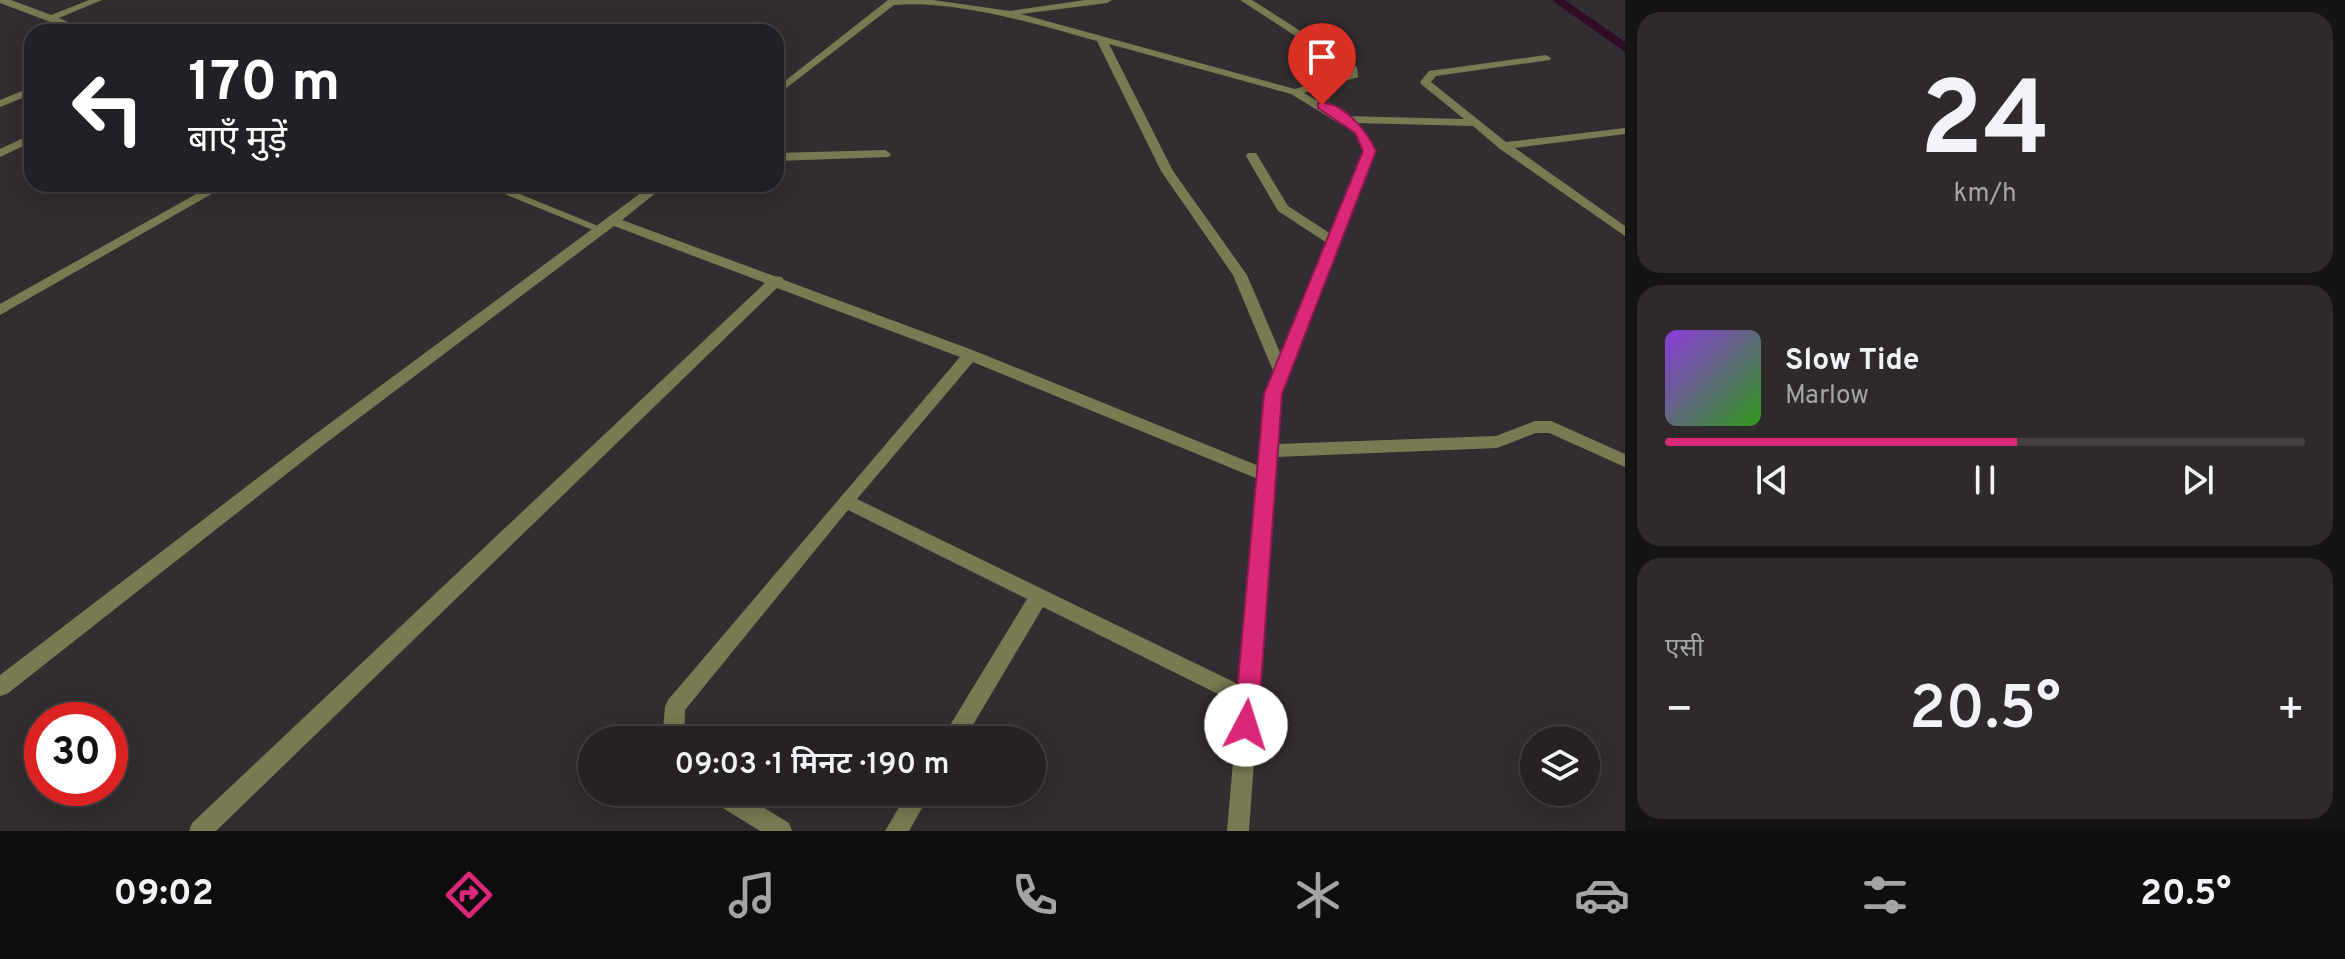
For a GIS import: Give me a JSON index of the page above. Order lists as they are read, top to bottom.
{
  "page": {
    "tile": [
      ["24", "km/h"],
      "एसी"
    ],
    "turn": ["170 m", "बाएँ मुड़ें"],
    "song": ["Slow Tide", "Marlow"],
    "heat": ["−", "20.5°", "+"],
    "limit": "30",
    "trip": "09:03 · 1 मिनट · 190 m",
    "tabs": ["09:02", "20.5°"]
  }
}
